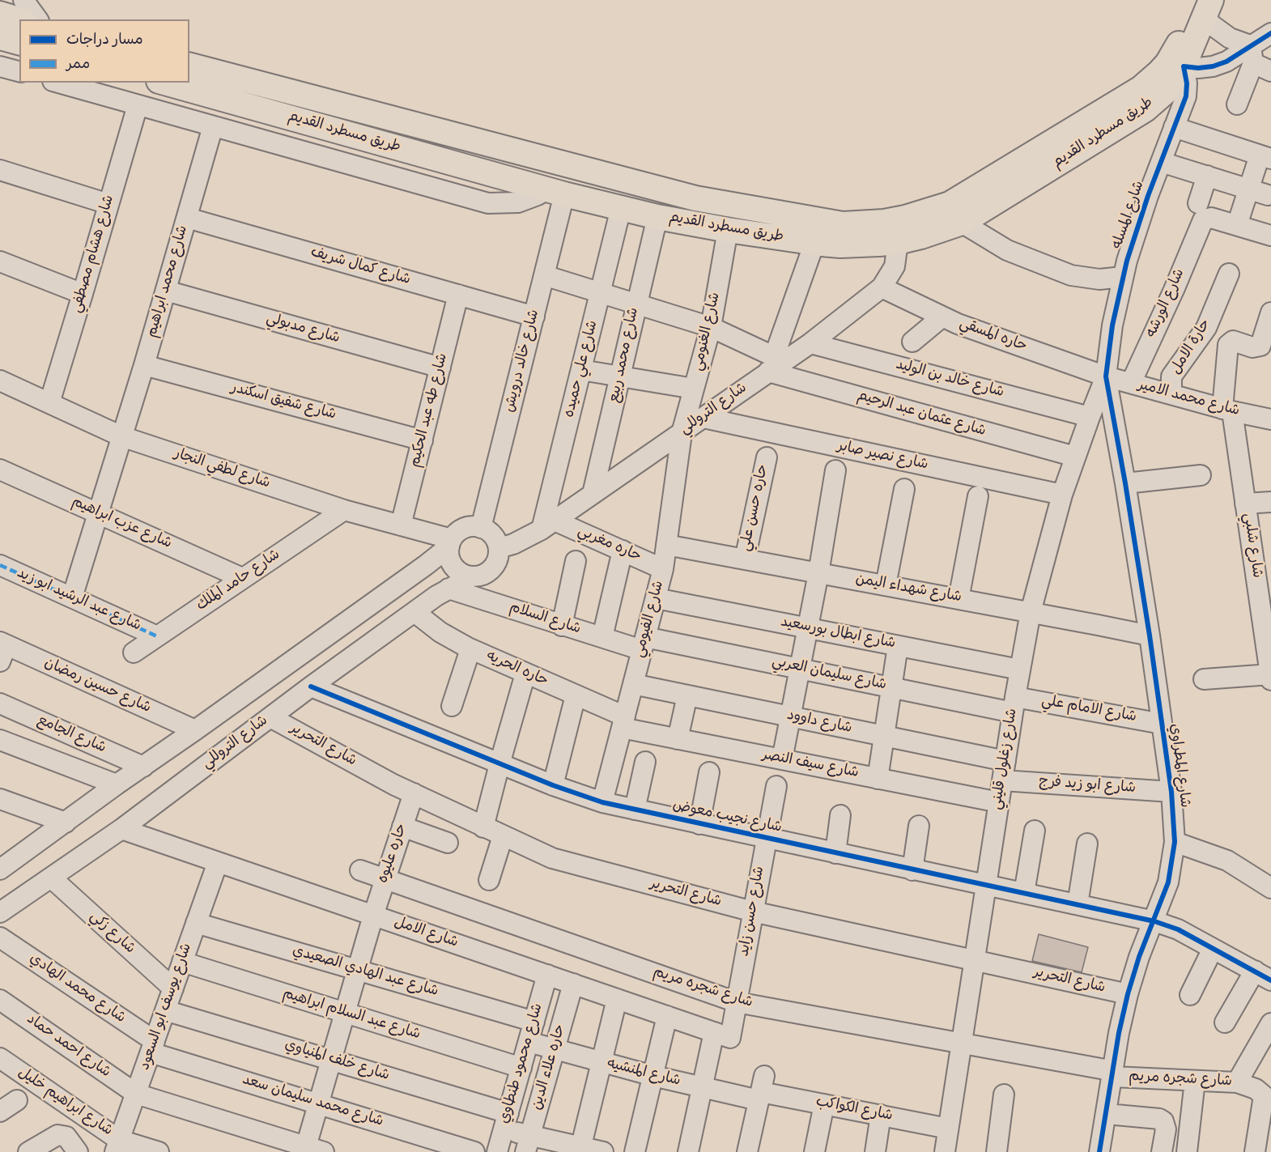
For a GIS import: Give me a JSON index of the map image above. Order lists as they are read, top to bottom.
{
  "streets": {
    "main road": ["طريق مسطرد القديم"],
    "street": [
      "شارع المسله",
      "شارع هشام مصطفي",
      "شارع كمال شريف",
      "شارع محمد ابراهيم",
      "شارع الورشه",
      "شارع مدبولي",
      "شارع الغنومي",
      "حاره المسقي",
      "حارة الامل",
      "شارع محمد ربيع",
      "شارع خالد درويش",
      "شارع علي حميده",
      "شارع خالد بن الوليد",
      "شارع محمد الامير",
      "شارع شفيق اسكندر",
      "شارع التروللي",
      "شارع طه عبد الحكيم",
      "شارع عثمان عبد الرحيم",
      "شارع نصير صابر",
      "شارع لطفي النجار",
      "حاره حسن علي",
      "شارع عزب ابراهيم",
      "حاره مغربي",
      "شارع شلبي",
      "شارع حامد الملك",
      "شارع شهداء اليمن",
      "شارع عبد الرشيد ابو زيد",
      "شارع السلام",
      "شارع الفيومي",
      "شارع ابطال بورسعيد",
      "حاره الحريه",
      "شارع سليمان العربي",
      "شارع حسين رمضان",
      "شارع الامام علي",
      "شارع داوود",
      "شارع الجامع",
      "شارع التحرير",
      "شارع زغلول قليني",
      "شارع سيف النصر",
      "شارع المطراوي",
      "شارع ابو زيد فرج",
      "شارع نجيب معوض",
      "حاره عليوه",
      "شارع حسن زايد",
      "شارع زكي",
      "شارع الامل",
      "شارع عبد الهادي الصعيدي",
      "شارع شجره مريم",
      "شارع محمد الهادي",
      "شارع يوسف ابو السعود",
      "شارع عبد السلام ابراهيم",
      "شارع احمد حماد",
      "شارع خلف المنياوي",
      "شارع محمود طنطاوي",
      "حاره علاء الدين",
      "شارع المنشيه",
      "شارع محمد سليمان سعد",
      "شارع ابراهيم خليل",
      "شارع الكواكب"
    ]
  },
  "crossings": [
    ["طريق مسطرد القديم", "شارع المسله"],
    ["طريق مسطرد القديم", "شارع الغنومي"],
    ["طريق مسطرد القديم", "شارع محمد ربيع"],
    ["طريق مسطرد القديم", "شارع خالد درويش"],
    ["طريق مسطرد القديم", "شارع علي حميده"],
    ["طريق مسطرد القديم", "شارع التروللي"],
    ["شارع المسله", "حاره المسقي"],
    ["شارع المسله", "شارع محمد الامير"],
    ["شارع المسله", "شارع زغلول قليني"],
    ["شارع المسله", "شارع المطراوي"],
    ["شارع هشام مصطفي", "شارع لطفي النجار"],
    ["شارع كمال شريف", "شارع محمد ابراهيم"],
    ["شارع كمال شريف", "شارع خالد درويش"],
    ["شارع كمال شريف", "شارع طه عبد الحكيم"],
    ["شارع محمد ابراهيم", "شارع مدبولي"],
    ["شارع محمد ابراهيم", "شارع شفيق اسكندر"],
    ["شارع محمد ابراهيم", "شارع لطفي النجار"],
    ["شارع محمد ابراهيم", "شارع عزب ابراهيم"],
    ["شارع محمد ابراهيم", "شارع عبد الرشيد ابو زيد"],
    ["شارع الورشه", "شارع محمد الامير"],
    ["شارع مدبولي", "شارع طه عبد الحكيم"],
    ["شارع الغنومي", "شارع التروللي"],
    ["شارع الغنومي", "شارع عثمان عبد الرحيم"],
    ["شارع الغنومي", "شارع الفيومي"],
    ["حاره المسقي", "شارع محمد الامير"],
    ["حاره المسقي", "شارع التروللي"],
    ["حاره المسقي", "شارع زغلول قليني"],
    ["حاره المسقي", "شارع المطراوي"],
    ["حارة الامل", "شارع محمد الامير"],
    ["شارع محمد ربيع", "شارع التروللي"],
    ["شارع محمد ربيع", "شارع عثمان عبد الرحيم"],
    ["شارع خالد درويش", "شارع التروللي"],
    ["شارع خالد درويش", "شارع عثمان عبد الرحيم"],
    ["شارع خالد درويش", "شارع لطفي النجار"],
    ["شارع علي حميده", "شارع التروللي"],
    ["شارع علي حميده", "شارع عثمان عبد الرحيم"],
    ["شارع علي حميده", "حاره مغربي"],
    ["شارع خالد بن الوليد", "شارع التروللي"],
    ["شارع خالد بن الوليد", "شارع زغلول قليني"],
    ["شارع محمد الامير", "شارع شلبي"],
    ["شارع محمد الامير", "شارع زغلول قليني"],
    ["شارع محمد الامير", "شارع المطراوي"],
    ["شارع شفيق اسكندر", "شارع طه عبد الحكيم"],
    ["شارع التروللي", "شارع عثمان عبد الرحيم"],
    ["شارع التروللي", "شارع نصير صابر"],
    ["شارع التروللي", "شارع لطفي النجار"],
    ["شارع التروللي", "حاره مغربي"],
    ["شارع التروللي", "شارع السلام"],
    ["شارع التروللي", "شارع الفيومي"],
    ["شارع التروللي", "حاره الحريه"],
    ["شارع التروللي", "شارع التحرير"],
    ["شارع التروللي", "شارع نجيب معوض"],
    ["شارع التروللي", "شارع زكي"],
    ["شارع التروللي", "شارع الامل"],
    ["شارع طه عبد الحكيم", "شارع لطفي النجار"],
    ["شارع عثمان عبد الرحيم", "شارع زغلول قليني"],
    ["شارع نصير صابر", "شارع زغلول قليني"],
    ["شارع لطفي النجار", "شارع حامد الملك"],
    ["حاره حسن علي", "شارع شهداء اليمن"],
    ["شارع عزب ابراهيم", "شارع حامد الملك"],
    ["حاره مغربي", "شارع الفيومي"],
    ["شارع حامد الملك", "شارع عبد الرشيد ابو زيد"],
    ["شارع شهداء اليمن", "شارع الفيومي"],
    ["شارع شهداء اليمن", "شارع زغلول قليني"],
    ["شارع شهداء اليمن", "شارع المطراوي"],
    ["شارع السلام", "شارع الفيومي"],
    ["شارع السلام", "شارع سليمان العربي"],
    ["شارع الفيومي", "شارع ابطال بورسعيد"],
    ["شارع الفيومي", "حاره الحريه"],
    ["شارع الفيومي", "شارع سليمان العربي"],
    ["شارع الفيومي", "شارع داوود"],
    ["شارع الفيومي", "شارع سيف النصر"],
    ["شارع الفيومي", "شارع نجيب معوض"],
    ["شارع ابطال بورسعيد", "شارع زغلول قليني"],
    ["حاره الحريه", "شارع سيف النصر"],
    ["شارع سليمان العربي", "شارع الامام علي"],
    ["شارع سليمان العربي", "شارع زغلول قليني"],
    ["شارع الامام علي", "شارع زغلول قليني"],
    ["شارع الامام علي", "شارع المطراوي"],
    ["شارع داوود", "شارع زغلول قليني"],
    ["شارع التحرير", "شارع زغلول قليني"],
    ["شارع التحرير", "شارع المطراوي"],
    ["شارع التحرير", "حاره عليوه"],
    ["شارع التحرير", "شارع حسن زايد"],
    ["شارع زغلول قليني", "شارع سيف النصر"],
    ["شارع زغلول قليني", "شارع المطراوي"],
    ["شارع زغلول قليني", "شارع ابو زيد فرج"],
    ["شارع زغلول قليني", "شارع نجيب معوض"],
    ["شارع زغلول قليني", "شارع شجره مريم"],
    ["شارع زغلول قليني", "شارع الكواكب"],
    ["شارع المطراوي", "شارع ابو زيد فرج"],
    ["شارع المطراوي", "شارع نجيب معوض"],
    ["شارع المطراوي", "شارع شجره مريم"],
    ["شارع نجيب معوض", "شارع حسن زايد"],
    ["حاره عليوه", "شارع الامل"],
    ["حاره عليوه", "شارع عبد الهادي الصعيدي"],
    ["حاره عليوه", "شارع شجره مريم"],
    ["حاره عليوه", "شارع عبد السلام ابراهيم"],
    ["حاره عليوه", "شارع احمد حماد"],
    ["حاره عليوه", "شارع خلف المنياوي"],
    ["حاره عليوه", "شارع محمد سليمان سعد"],
    ["شارع حسن زايد", "شارع الامل"],
    ["شارع حسن زايد", "شارع شجره مريم"],
    ["شارع حسن زايد", "شارع المنشيه"],
    ["شارع زكي", "شارع يوسف ابو السعود"],
    ["شارع الامل", "شارع يوسف ابو السعود"],
    ["شارع الامل", "شارع محمود طنطاوي"],
    ["شارع الامل", "حاره علاء الدين"],
    ["شارع عبد الهادي الصعيدي", "شارع يوسف ابو السعود"],
    ["شارع عبد الهادي الصعيدي", "شارع محمود طنطاوي"],
    ["شارع محمد الهادي", "شارع يوسف ابو السعود"],
    ["شارع محمد الهادي", "شارع محمد سليمان سعد"],
    ["شارع يوسف ابو السعود", "شارع عبد السلام ابراهيم"],
    ["شارع يوسف ابو السعود", "شارع احمد حماد"],
    ["شارع يوسف ابو السعود", "شارع خلف المنياوي"],
    ["شارع يوسف ابو السعود", "شارع محمد سليمان سعد"],
    ["شارع يوسف ابو السعود", "شارع ابراهيم خليل"],
    ["شارع عبد السلام ابراهيم", "شارع محمود طنطاوي"],
    ["شارع خلف المنياوي", "شارع محمود طنطاوي"],
    ["شارع خلف المنياوي", "حاره علاء الدين"],
    ["شارع محمود طنطاوي", "شارع المنشيه"],
    ["حاره علاء الدين", "شارع المنشيه"],
    ["شارع المنشيه", "شارع الكواكب"]
  ],
  "legend": ["مسار دراجات", "ممر"]
}
